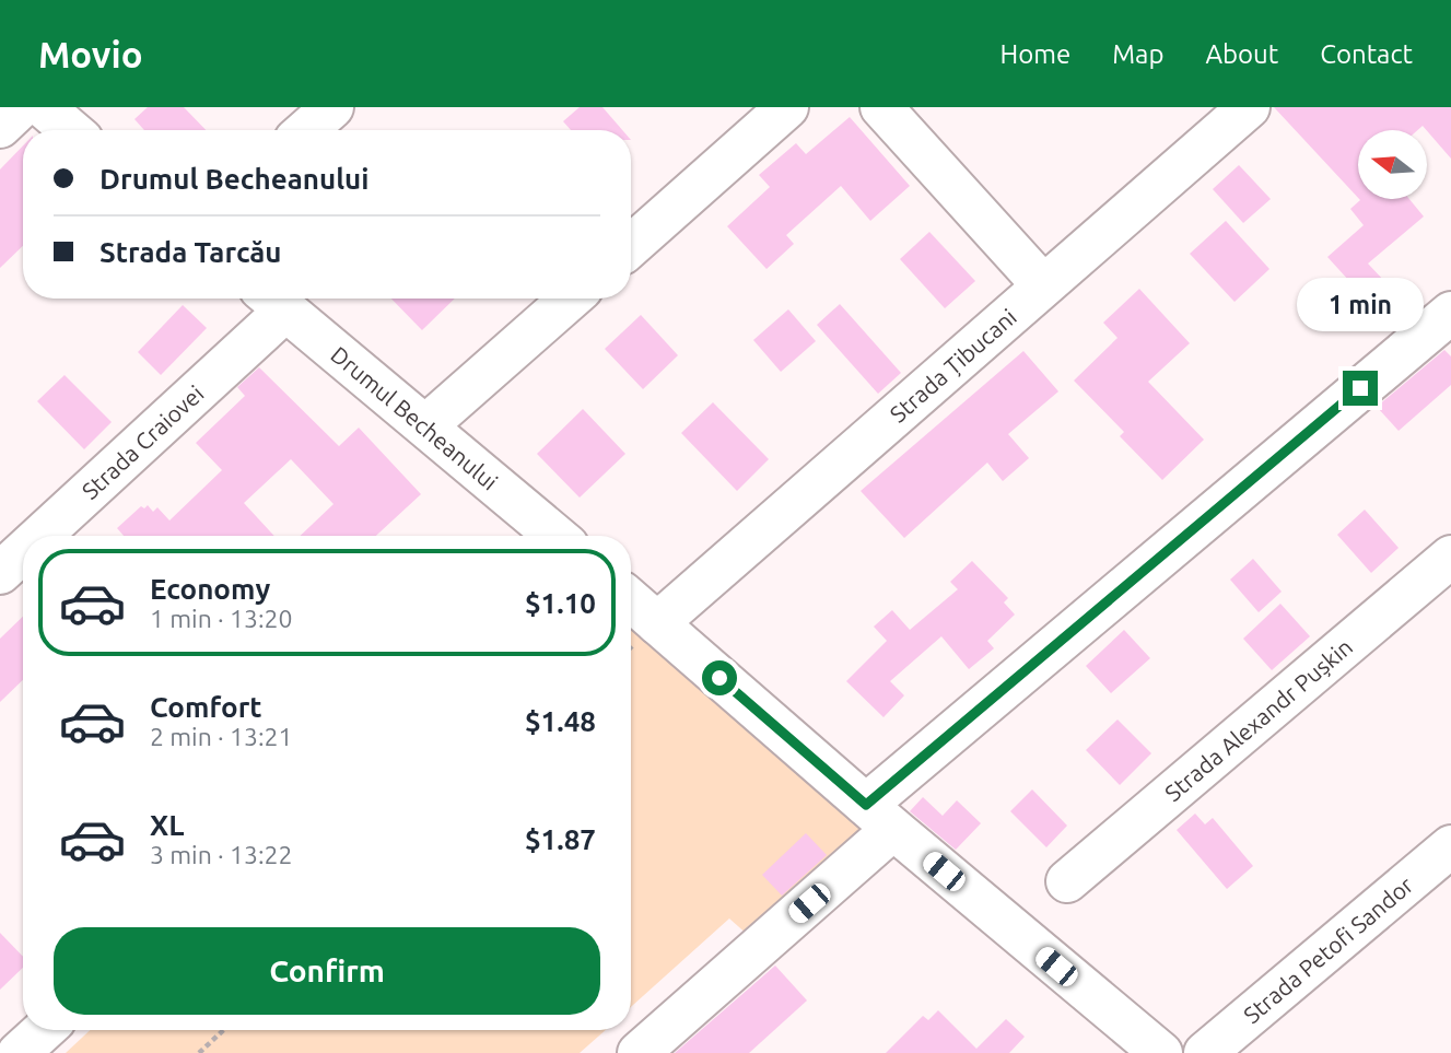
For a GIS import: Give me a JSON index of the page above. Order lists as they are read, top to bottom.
{
  "streets": {
    "street": [
      "Strada Țibucani",
      "Drumul Becheanului",
      "Strada Craiovei",
      "Strada Alexandr Pușkin",
      "Strada Petofi Sandor"
    ]
  },
  "crossings": [
    ["Drumul Becheanului", "Strada Craiovei"]
  ],
  "north": "left",
  "page": {
    "header": "Movio",
    "nav": [
      "Home",
      "Map",
      "About",
      "Contact"
    ],
    "banner": ["Drumul Becheanului", "Strada Tarcău"],
    "bubble": "1 min",
    "list": [
      {
        "name": "Economy",
        "note": "1 min · 13:20",
        "value": "$1.10"
      },
      {
        "name": "Comfort",
        "note": "2 min · 13:21",
        "value": "$1.48"
      },
      {
        "name": "XL",
        "note": "3 min · 13:22",
        "value": "$1.87"
      }
    ],
    "buttons": "Confirm"
  }
}
